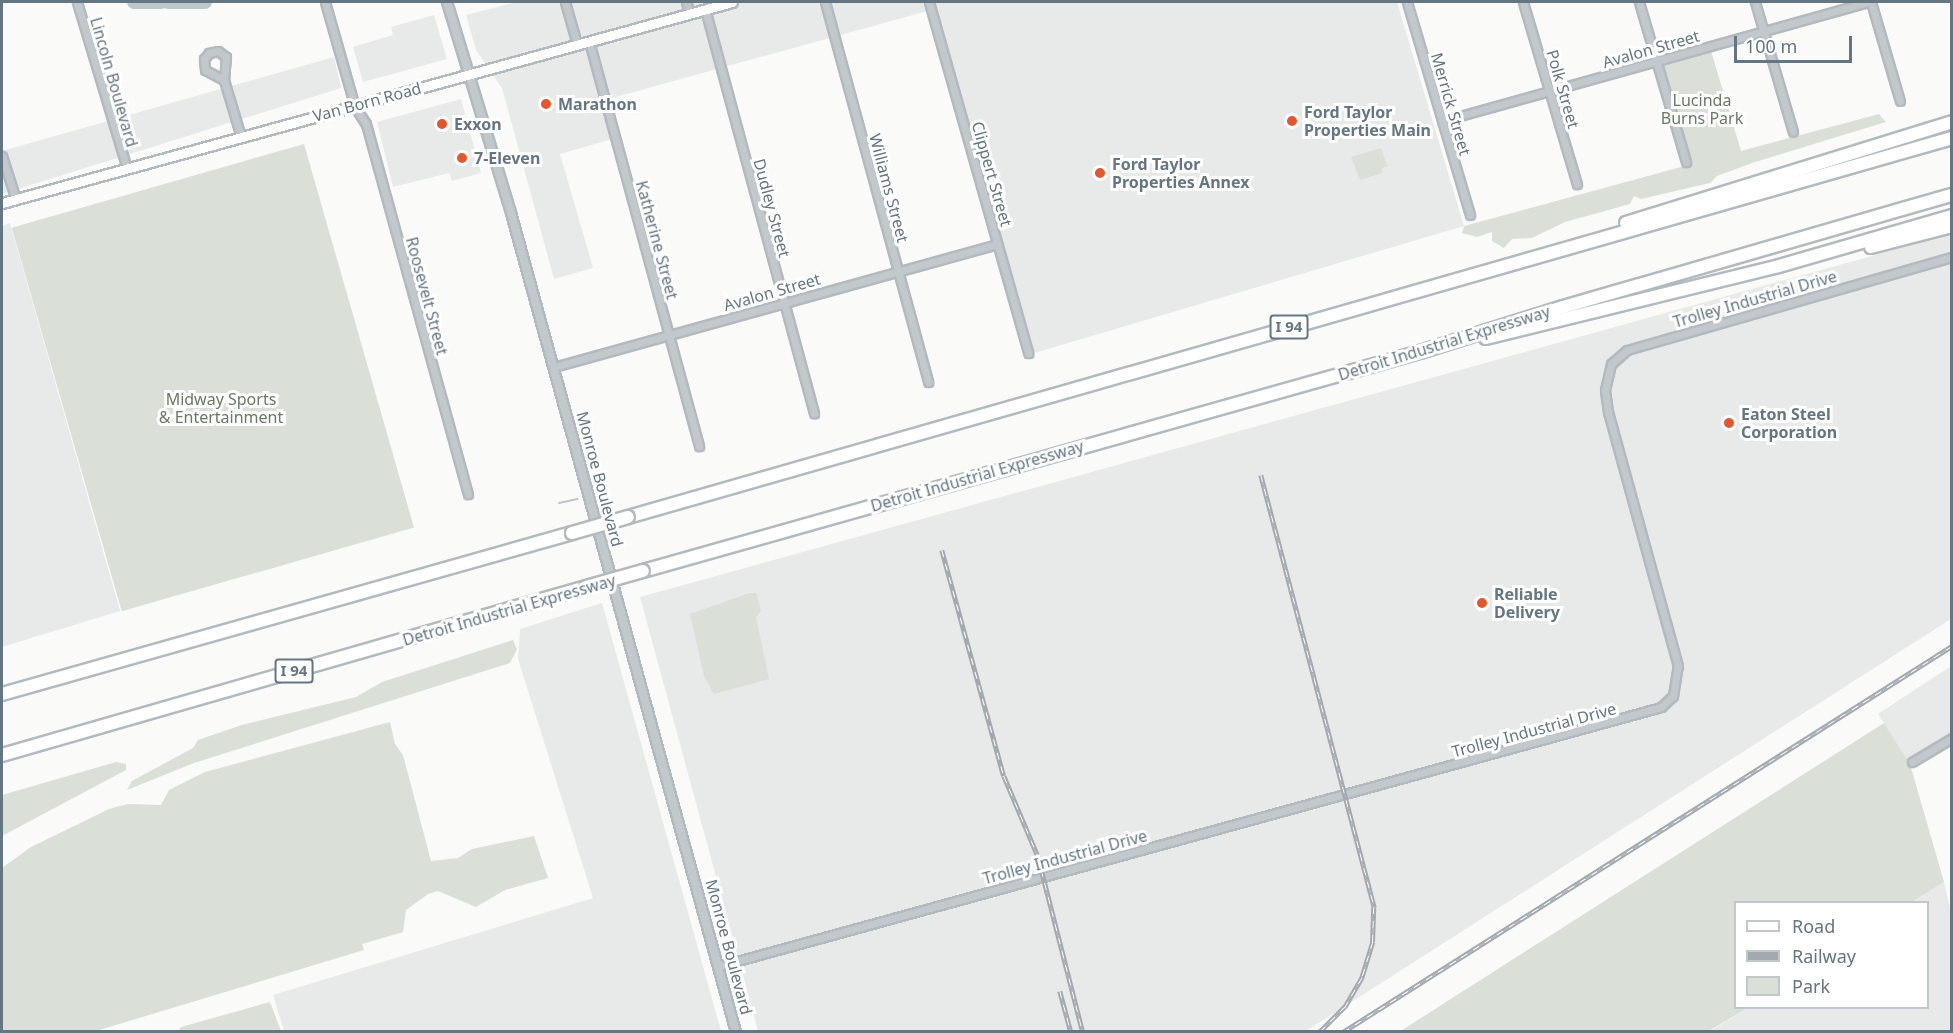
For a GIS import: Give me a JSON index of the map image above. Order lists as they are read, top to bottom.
{
  "streets": {
    "highway": ["I 94", "Detroit Industrial Expressway"],
    "main road": ["Van Born Road"],
    "street": [
      "Avalon Street",
      "Lincoln Boulevard",
      "Polk Street",
      "Merrick Street",
      "Clippert Street",
      "Williams Street",
      "Dudley Street",
      "Katherine Street",
      "Roosevelt Street",
      "Trolley Industrial Drive",
      "Monroe Boulevard"
    ]
  },
  "crossings": [
    ["Avalon Street", "Polk Street"],
    ["Avalon Street", "Merrick Street"],
    ["Avalon Street", "Clippert Street"],
    ["Avalon Street", "Williams Street"],
    ["Avalon Street", "Dudley Street"],
    ["Avalon Street", "Katherine Street"],
    ["Avalon Street", "Monroe Boulevard"],
    ["Lincoln Boulevard", "Van Born Road"],
    ["Van Born Road", "Dudley Street"],
    ["Van Born Road", "Katherine Street"],
    ["Van Born Road", "Roosevelt Street"],
    ["Van Born Road", "Monroe Boulevard"],
    ["Trolley Industrial Drive", "Monroe Boulevard"]
  ],
  "parks": ["Lucinda Burns Park", "Midway Sports & Entertainment"],
  "places": [
    "Marathon",
    "Ford Taylor Properties Main",
    "Exxon",
    "7-Eleven",
    "Ford Taylor Properties Annex",
    "Eaton Steel Corporation",
    "Reliable Delivery"
  ],
  "legend": ["Road", "Railway", "Park"],
  "scale_bar": "100 m"
}
